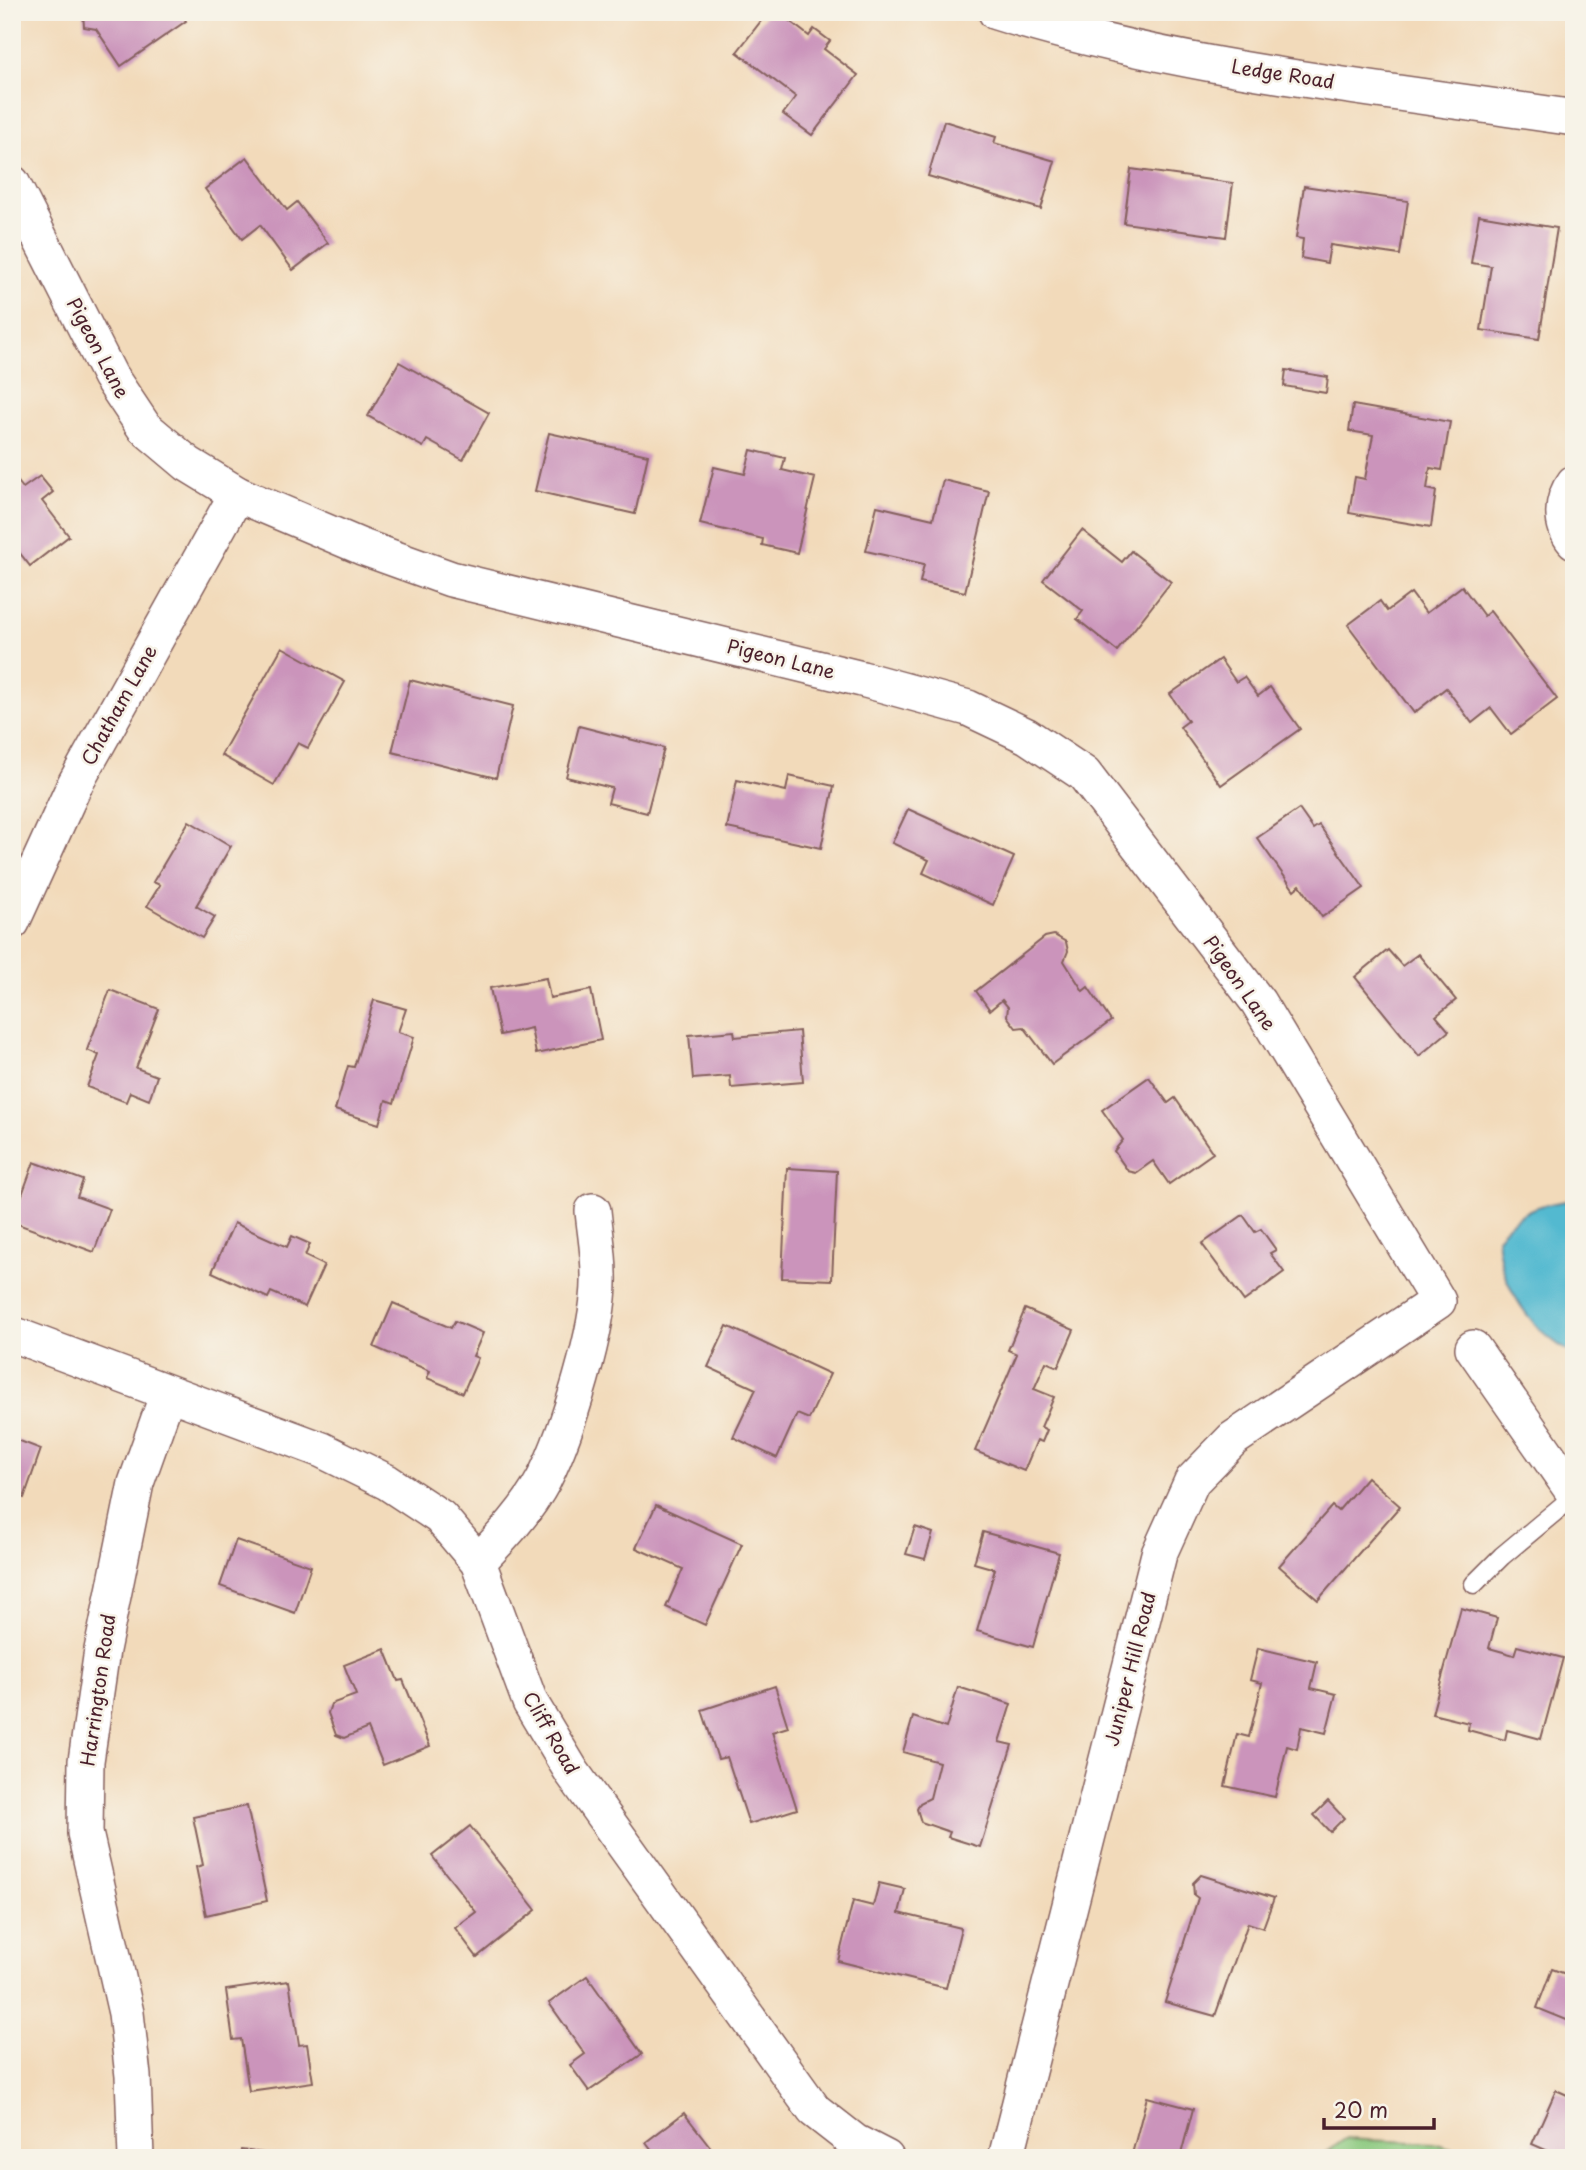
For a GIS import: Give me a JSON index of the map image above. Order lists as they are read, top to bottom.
{
  "streets": {
    "street": [
      "Ledge Road",
      "Pigeon Lane",
      "Chatham Lane",
      "Juniper Hill Road",
      "Harrington Road",
      "Cliff Road"
    ]
  },
  "crossings": [
    ["Pigeon Lane", "Chatham Lane"],
    ["Pigeon Lane", "Juniper Hill Road"],
    ["Harrington Road", "Cliff Road"]
  ],
  "scale_bar": "20 m"
}
